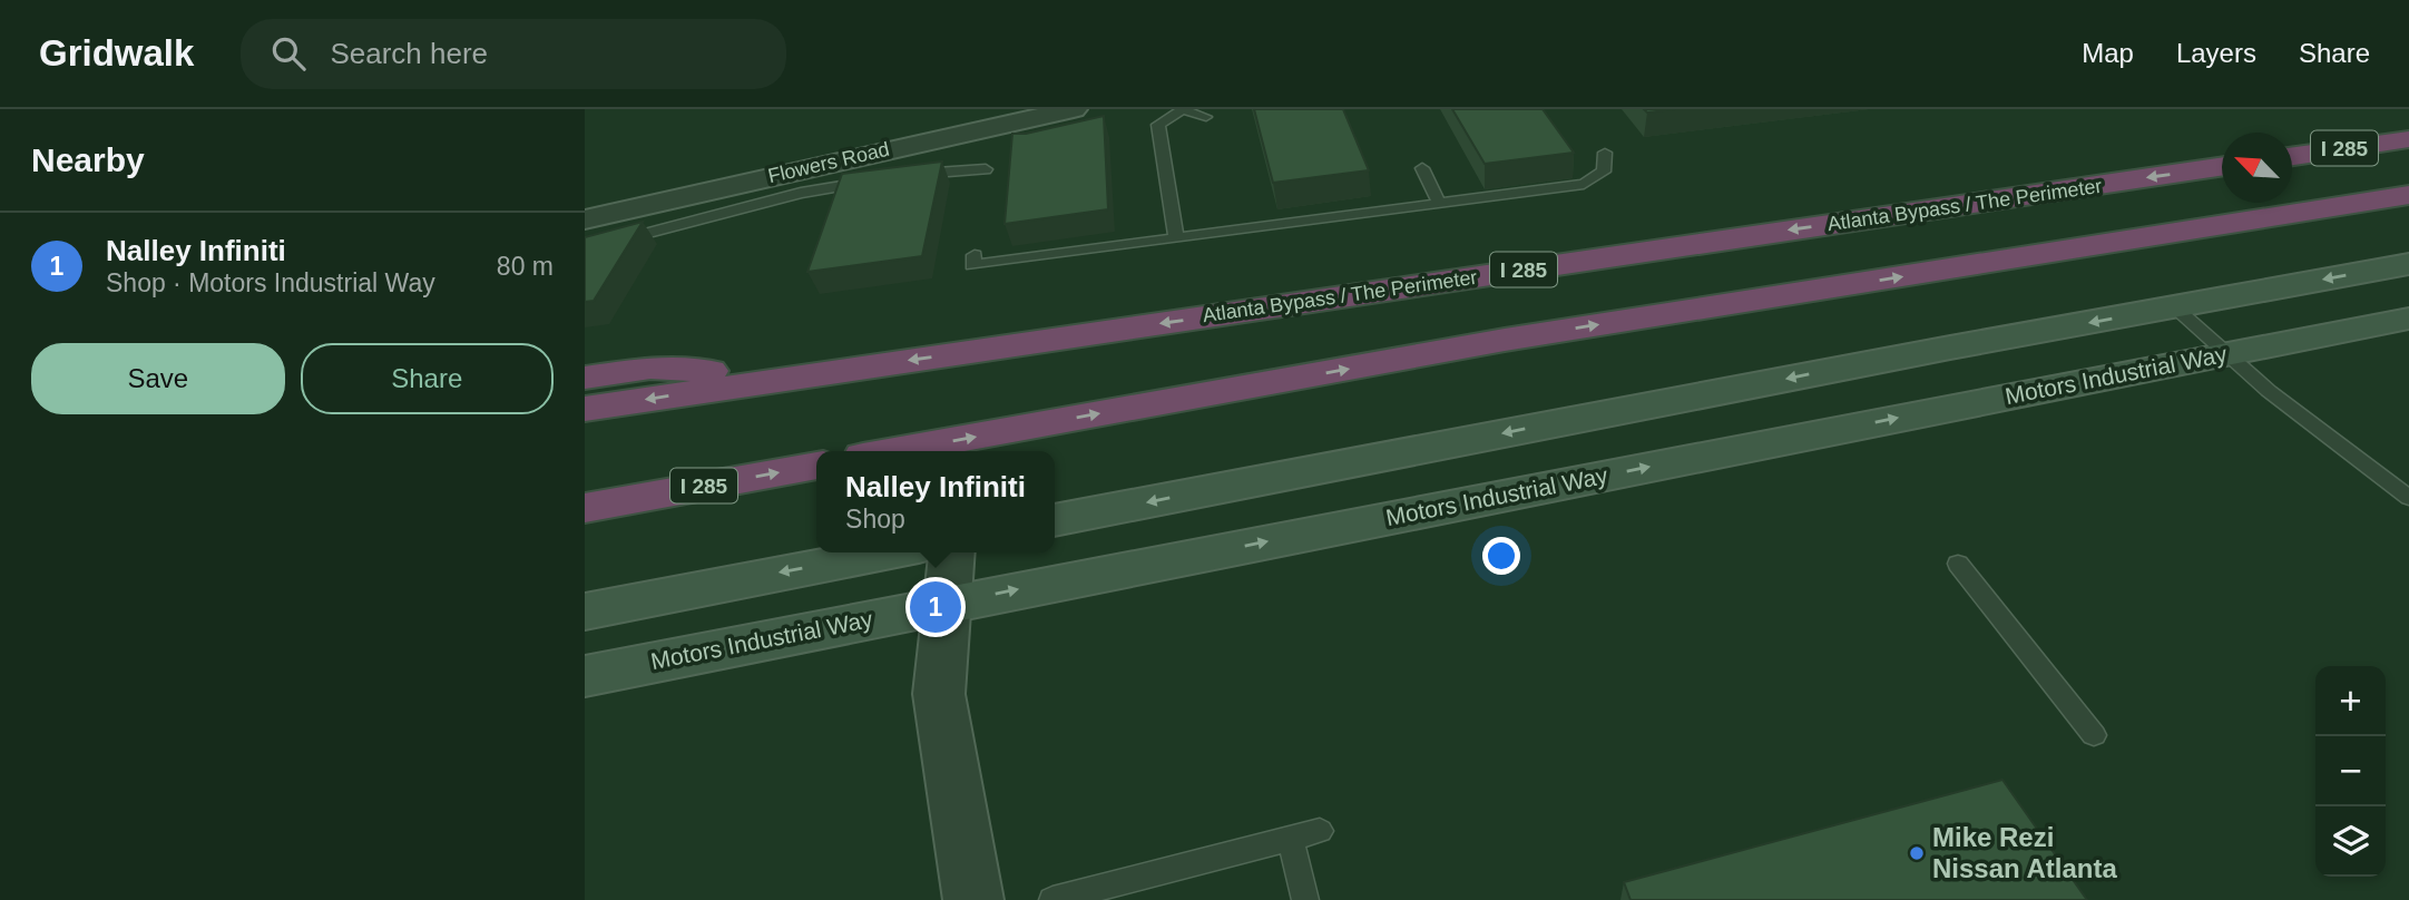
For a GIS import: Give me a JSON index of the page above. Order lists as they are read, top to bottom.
{
  "streets": {
    "highway": ["I 285", "Atlanta Bypass / The Perimeter"],
    "main road": ["Motors Industrial Way"],
    "street": ["Flowers Road"]
  },
  "places": ["Mike Rezi Nissan Atlanta"],
  "north": "top left",
  "page": {
    "header": "Gridwalk",
    "search": "Search here",
    "nav": ["Map", "Layers", "Share"],
    "heading": "Nearby",
    "list": [
      {
        "mark": "1",
        "name": "Nalley Infiniti",
        "note": "Shop · Motors Industrial Way",
        "value": "80 m"
      }
    ],
    "buttons": ["Save", "Share"],
    "popup": ["Nalley Infiniti", "Shop"],
    "pins": "1",
    "map_buttons": ["+", "−"]
  }
}
